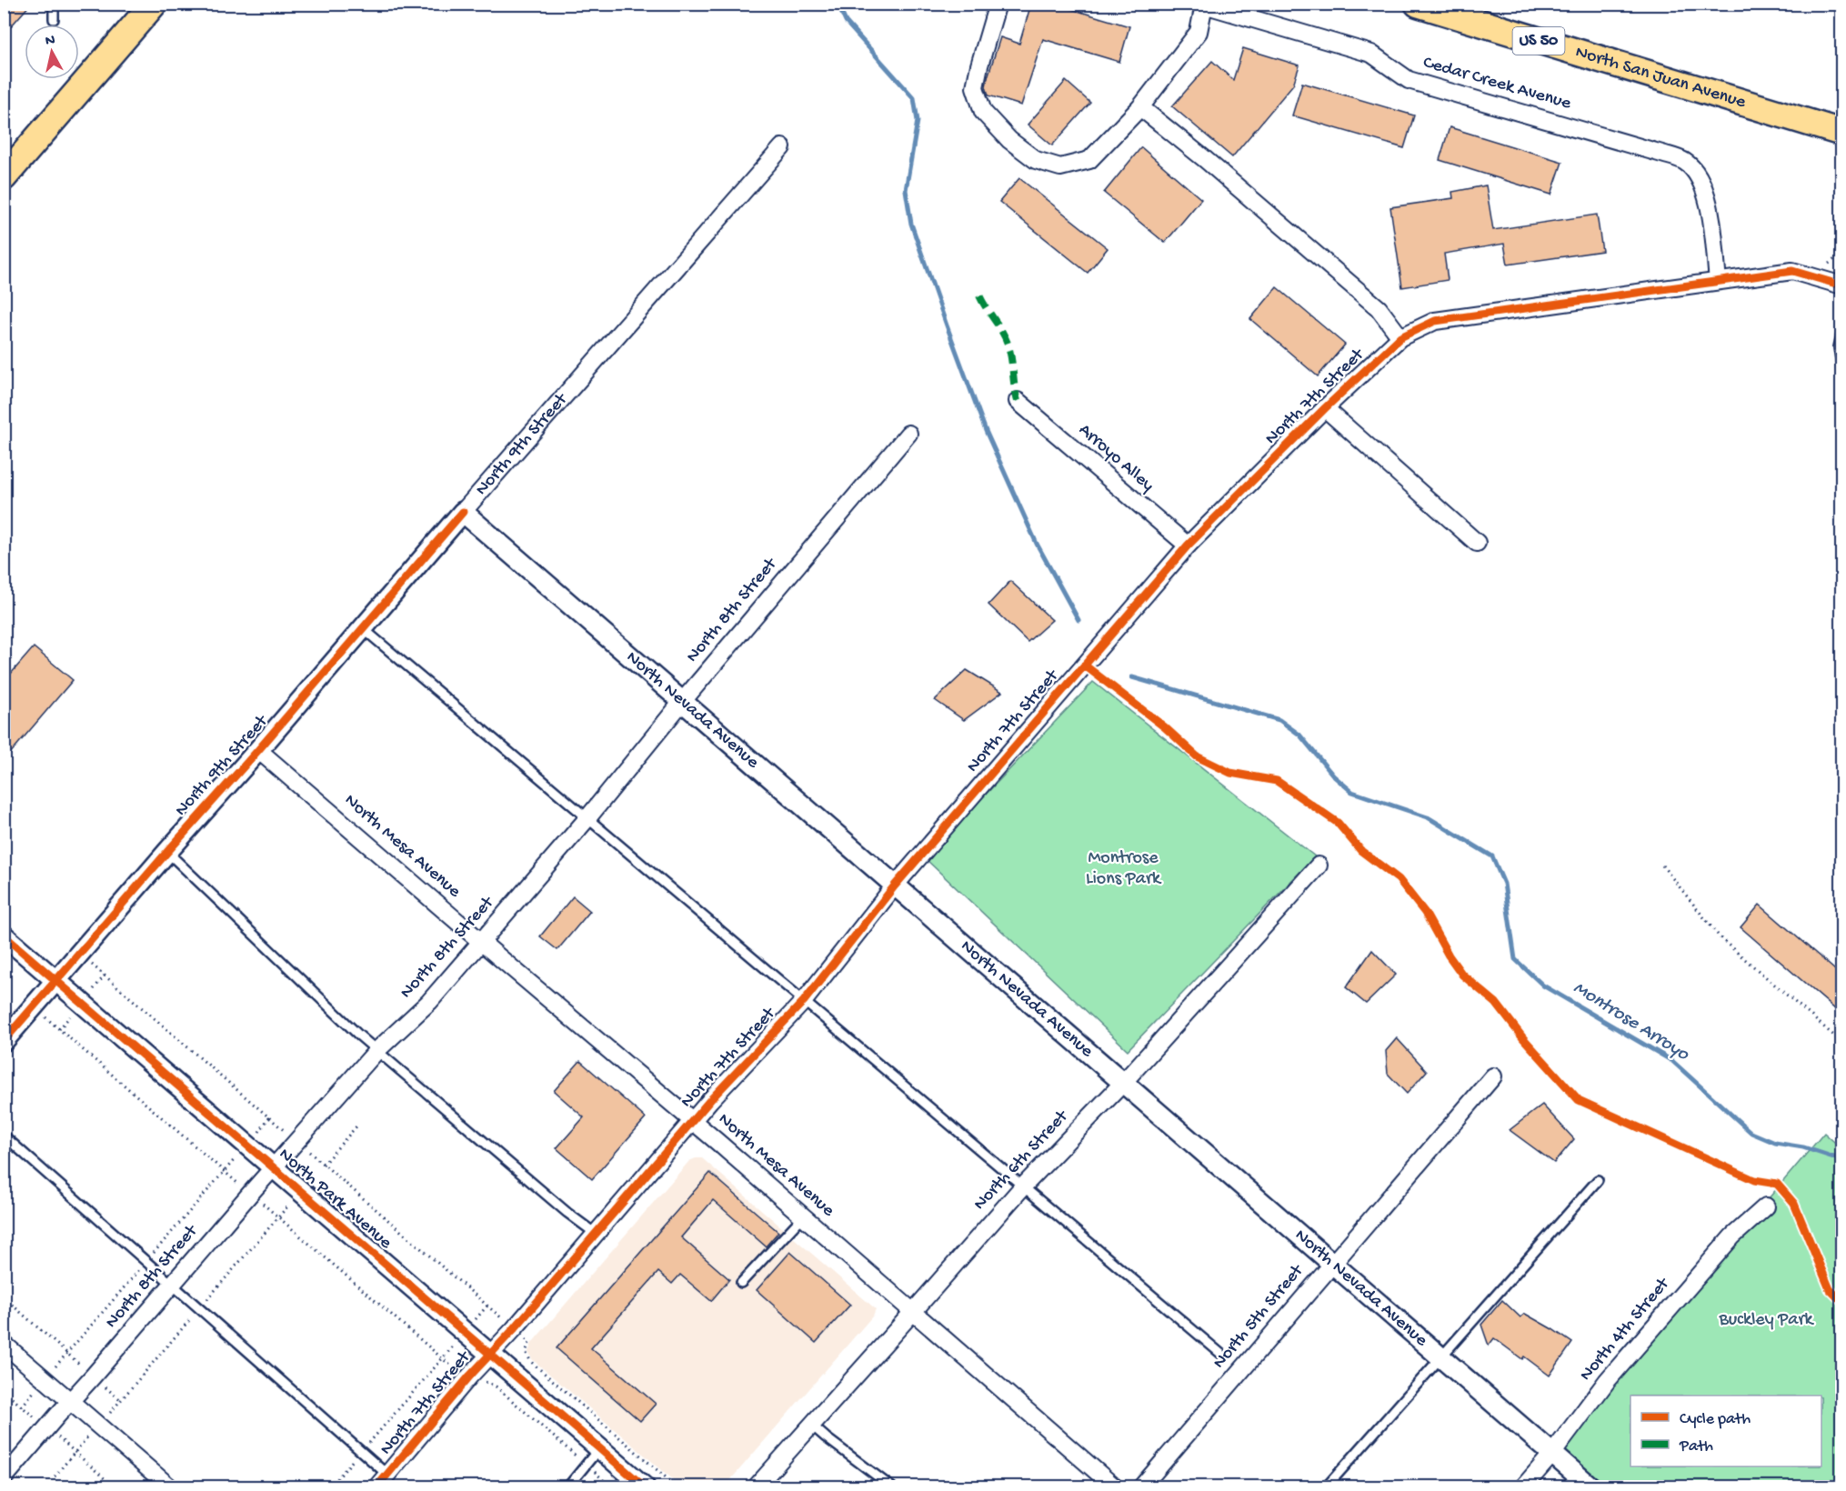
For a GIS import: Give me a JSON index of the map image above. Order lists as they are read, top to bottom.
{
  "streets": {
    "highway": ["US 50", "North San Juan Avenue"],
    "street": [
      "Cedar Creek Avenue",
      "North 7th Street",
      "North 9th Street",
      "Arroyo Alley",
      "North 8th Street",
      "North Nevada Avenue",
      "North Mesa Avenue",
      "North 6th Street",
      "North Park Avenue",
      "North 5th Street",
      "North 4th Street"
    ]
  },
  "crossings": [
    ["Cedar Creek Avenue", "North 7th Street"],
    ["North 7th Street", "Arroyo Alley"],
    ["North 7th Street", "North Nevada Avenue"],
    ["North 7th Street", "North Mesa Avenue"],
    ["North 7th Street", "North Park Avenue"],
    ["North 9th Street", "North Nevada Avenue"],
    ["North 9th Street", "North Mesa Avenue"],
    ["North 9th Street", "North Park Avenue"],
    ["North 8th Street", "North Nevada Avenue"],
    ["North 8th Street", "North Mesa Avenue"],
    ["North 8th Street", "North Park Avenue"],
    ["North Nevada Avenue", "North 6th Street"],
    ["North Nevada Avenue", "North 5th Street"],
    ["North Nevada Avenue", "North 4th Street"],
    ["North Mesa Avenue", "North 6th Street"]
  ],
  "water": ["Montrose Arroyo"],
  "parks": ["Montrose Lions Park", "Buckley Park"],
  "legend": ["Cycle path", "Path"],
  "north": "top"
}
